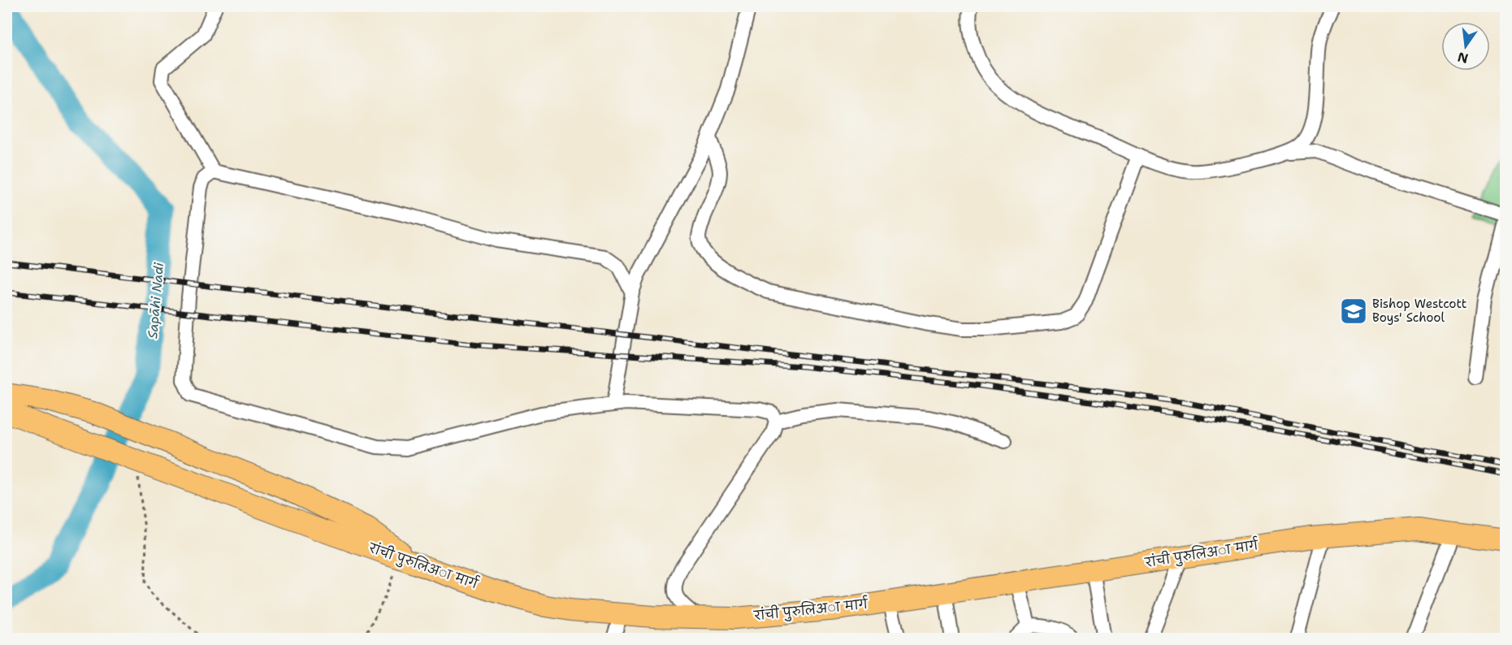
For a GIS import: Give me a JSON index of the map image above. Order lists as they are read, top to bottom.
{
  "streets": {
    "main road": ["रांची पुरुलिअा मार्ग"]
  },
  "water": ["Sapāhi Nadi"],
  "places": {
    "school or university": ["Bishop Westcott Boys' School"]
  },
  "north": "bottom"
}
